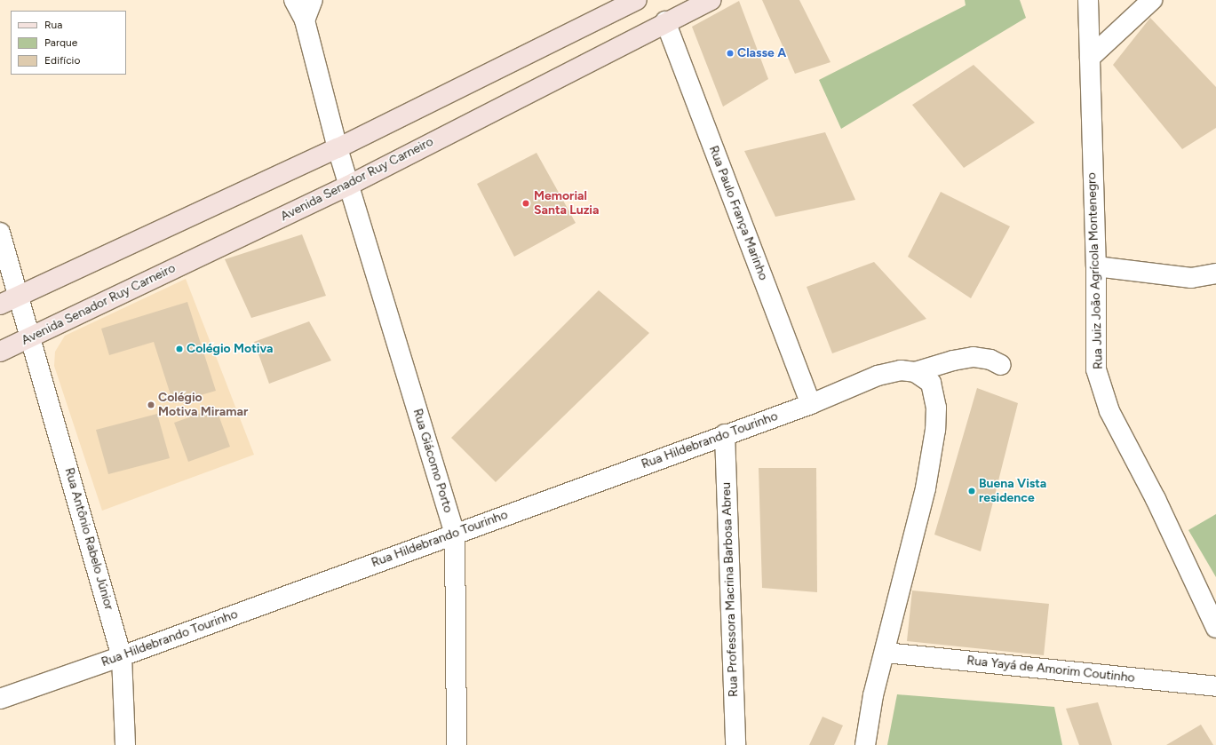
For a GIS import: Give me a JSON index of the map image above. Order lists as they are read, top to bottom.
{
  "streets": {
    "main road": ["Avenida Senador Ruy Carneiro"],
    "street": [
      "Rua Paulo França Marinho",
      "Rua Juiz João Agrícola Montenegro",
      "Rua Hildebrando Tourinho",
      "Rua Giácomo Porto",
      "Rua Antônio Rabelo Júnior",
      "Rua Professora Macrina Barbosa Abreu",
      "Rua Yayá de Amorim Coutinho"
    ]
  },
  "crossings": [
    ["Avenida Senador Ruy Carneiro", "Rua Paulo França Marinho"],
    ["Avenida Senador Ruy Carneiro", "Rua Giácomo Porto"],
    ["Avenida Senador Ruy Carneiro", "Rua Antônio Rabelo Júnior"],
    ["Rua Paulo França Marinho", "Rua Hildebrando Tourinho"],
    ["Rua Hildebrando Tourinho", "Rua Giácomo Porto"],
    ["Rua Hildebrando Tourinho", "Rua Antônio Rabelo Júnior"],
    ["Rua Hildebrando Tourinho", "Rua Professora Macrina Barbosa Abreu"]
  ],
  "places": [
    "Classe A",
    "Memorial Santa Luzia",
    "Colégio Motiva",
    "Colégio Motiva Miramar",
    "Buena Vista residence"
  ],
  "legend": ["Rua", "Parque", "Edifício"]
}
